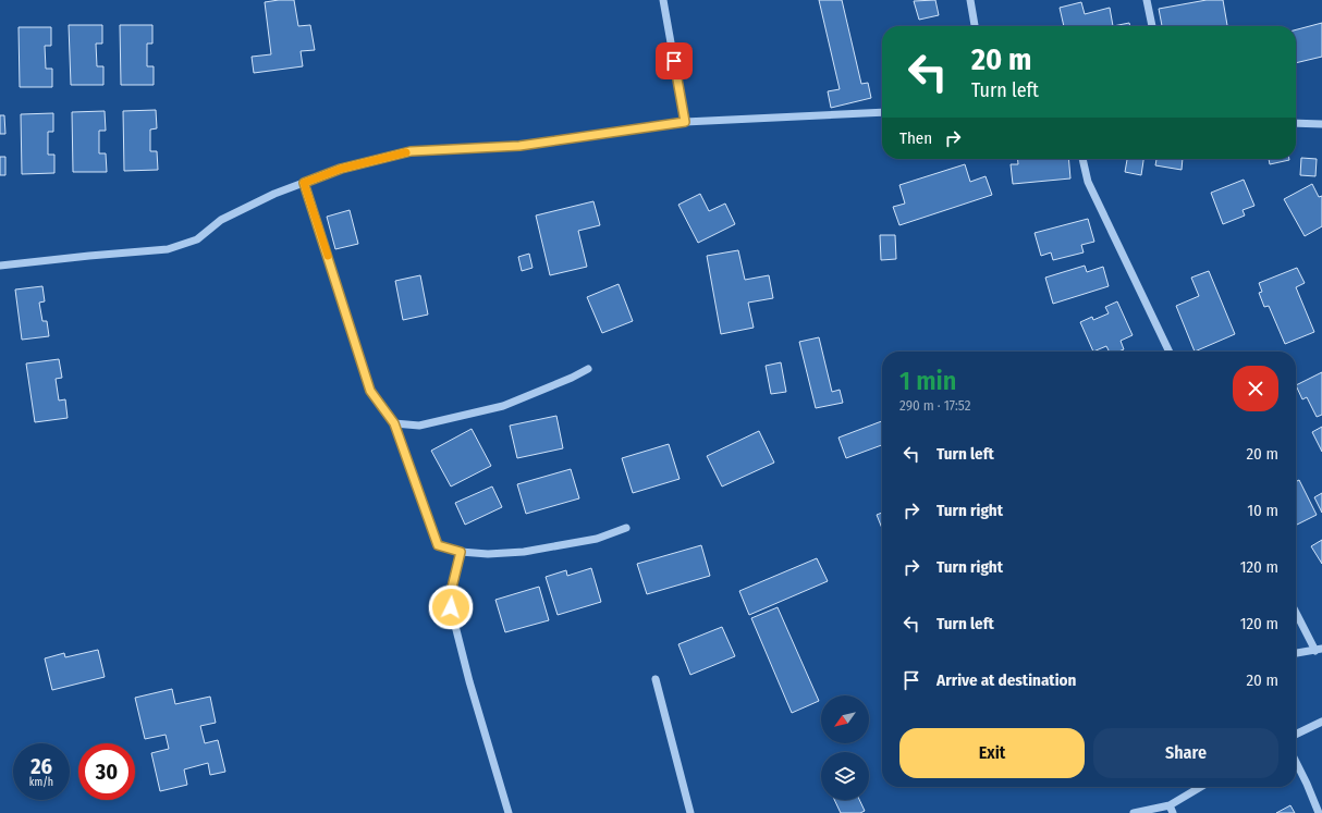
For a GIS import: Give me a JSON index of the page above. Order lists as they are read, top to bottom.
{
  "north": "bottom left",
  "page": {
    "turn": ["20 m", "Turn left"],
    "then": "Then",
    "heading": ["1 min", "290 m · 17:52"],
    "list": [
      {
        "name": "Turn left",
        "value": "20 m"
      },
      {
        "name": "Turn right",
        "value": "10 m"
      },
      {
        "name": "Turn right",
        "value": "120 m"
      },
      {
        "name": "Turn left",
        "value": "120 m"
      },
      {
        "name": "Arrive at destination",
        "value": "20 m"
      }
    ],
    "buttons": ["Exit", "Share"],
    "speed": "26 km/h",
    "limit": "30"
  }
}
